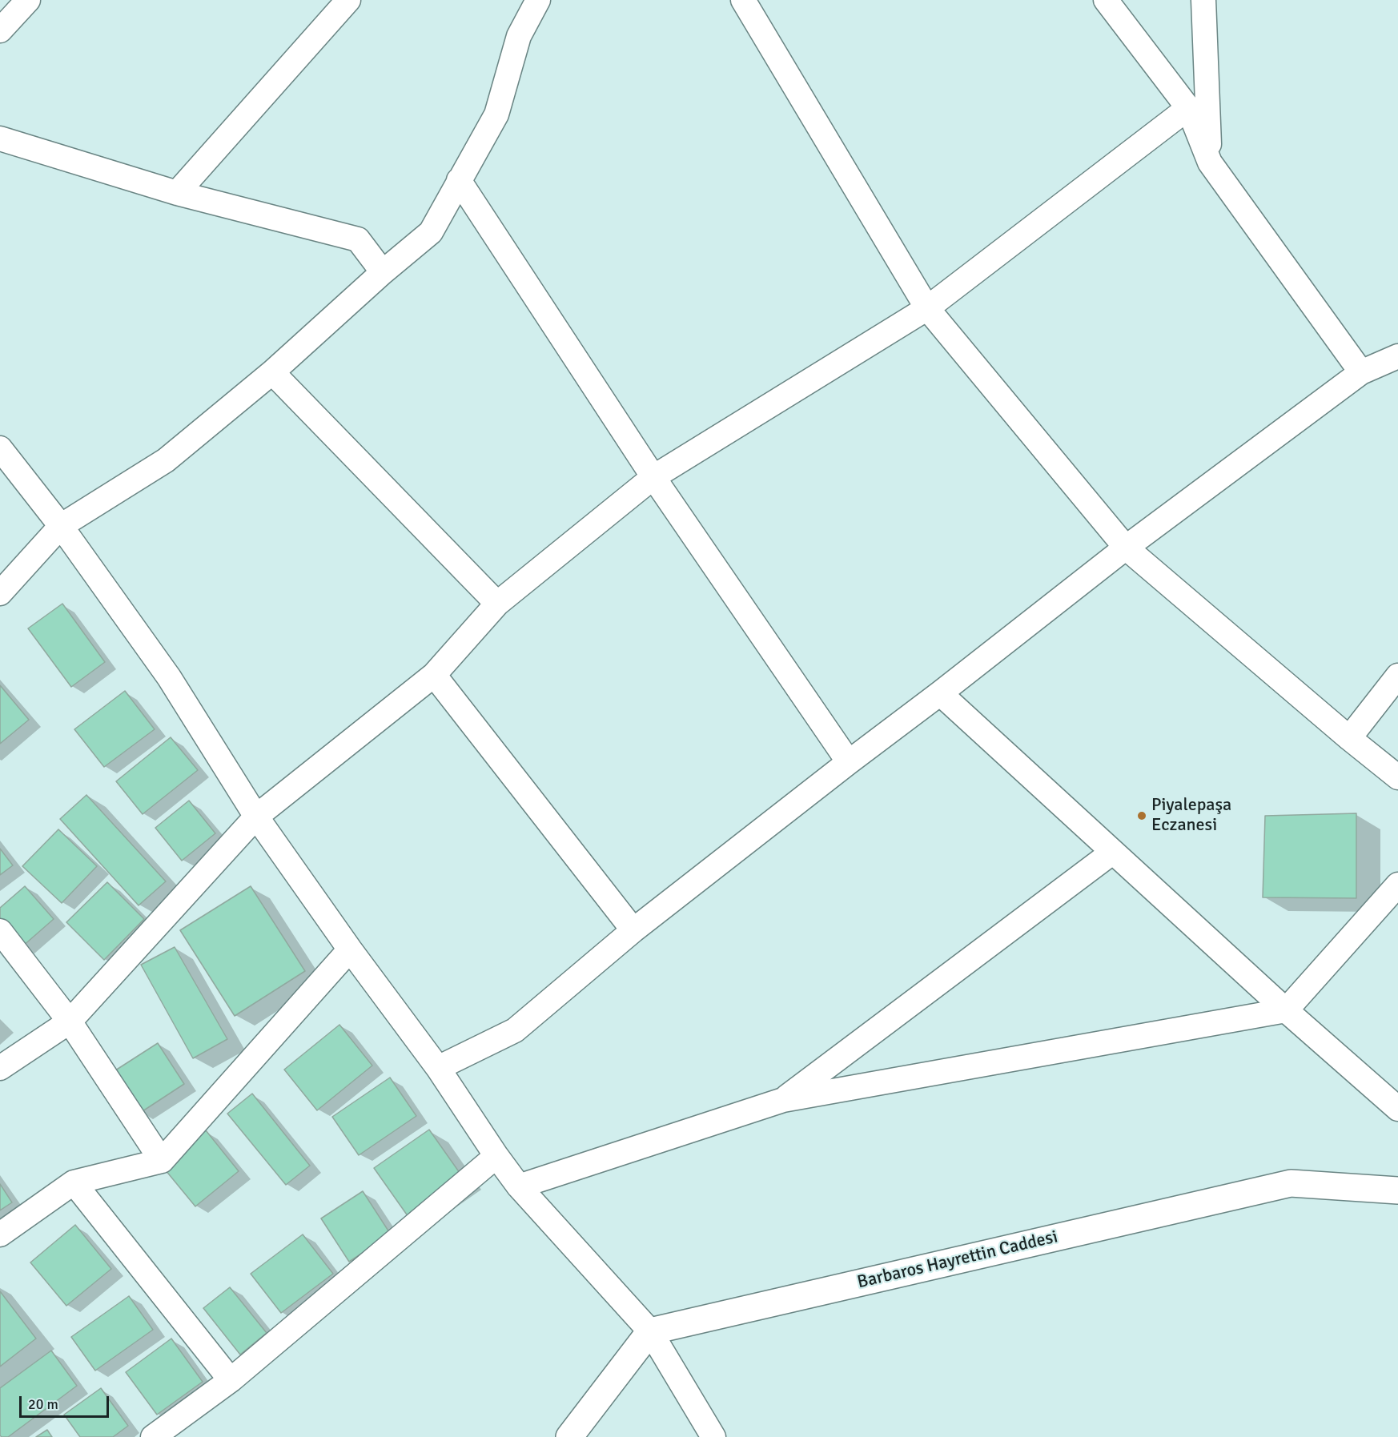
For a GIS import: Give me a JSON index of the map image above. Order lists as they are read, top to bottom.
{
  "streets": {
    "street": ["Barbaros Hayrettin Caddesi"]
  },
  "places": ["Piyalepaşa Eczanesi"],
  "scale_bar": "20 m"
}
